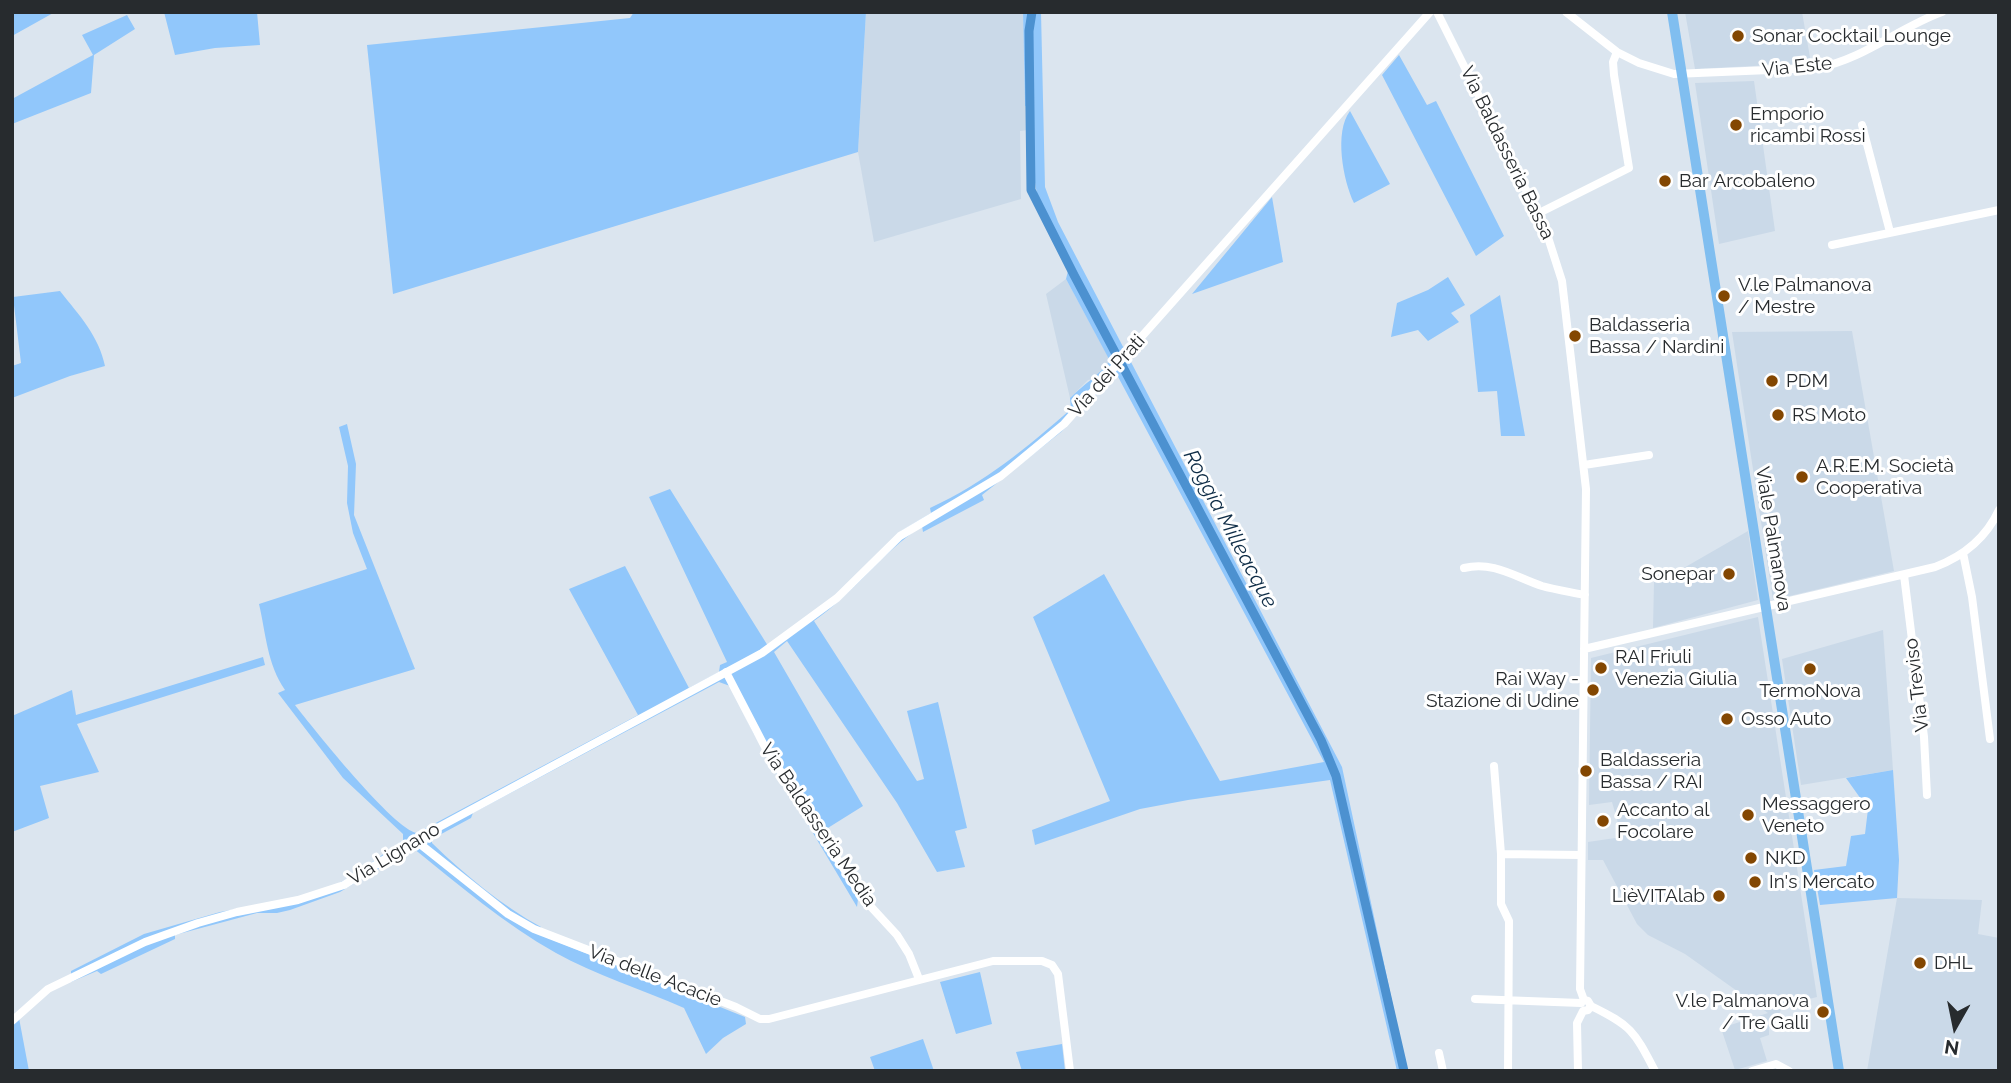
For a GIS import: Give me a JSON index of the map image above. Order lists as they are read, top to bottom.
{
  "streets": {
    "main road": ["Viale Palmanova"],
    "street": [
      "Via Este",
      "Via Baldasseria Bassa",
      "Via dei Prati",
      "Via Treviso",
      "Via Baldasseria Media",
      "Via Lignano",
      "Via delle Acacie"
    ]
  },
  "crossings": [
    ["Via Este", "Viale Palmanova"],
    ["Via dei Prati", "Via Baldasseria Media"],
    ["Via dei Prati", "Via Lignano"],
    ["Via Baldasseria Media", "Via Lignano"],
    ["Via Baldasseria Media", "Via delle Acacie"],
    ["Via Lignano", "Via delle Acacie"]
  ],
  "water": ["Roggia Milleacque"],
  "places": [
    "Sonar Cocktail Lounge",
    "Emporio ricambi Rossi",
    "Bar Arcobaleno",
    "V.le Palmanova / Mestre",
    "Baldasseria Bassa / Nardini",
    "PDM",
    "RS Moto",
    "A.R.E.M. Società Cooperativa",
    "Sonepar",
    "RAI Friuli Venezia Giulia",
    "TermoNova",
    "Rai Way - Stazione di Udine",
    "Osso Auto",
    "Baldasseria Bassa / RAI",
    "Messaggero Veneto",
    "Accanto al Focolare",
    "NKD",
    "In's Mercato",
    "LìèVITAlab",
    "DHL",
    "V.le Palmanova / Tre Galli"
  ],
  "north": "bottom"
}
